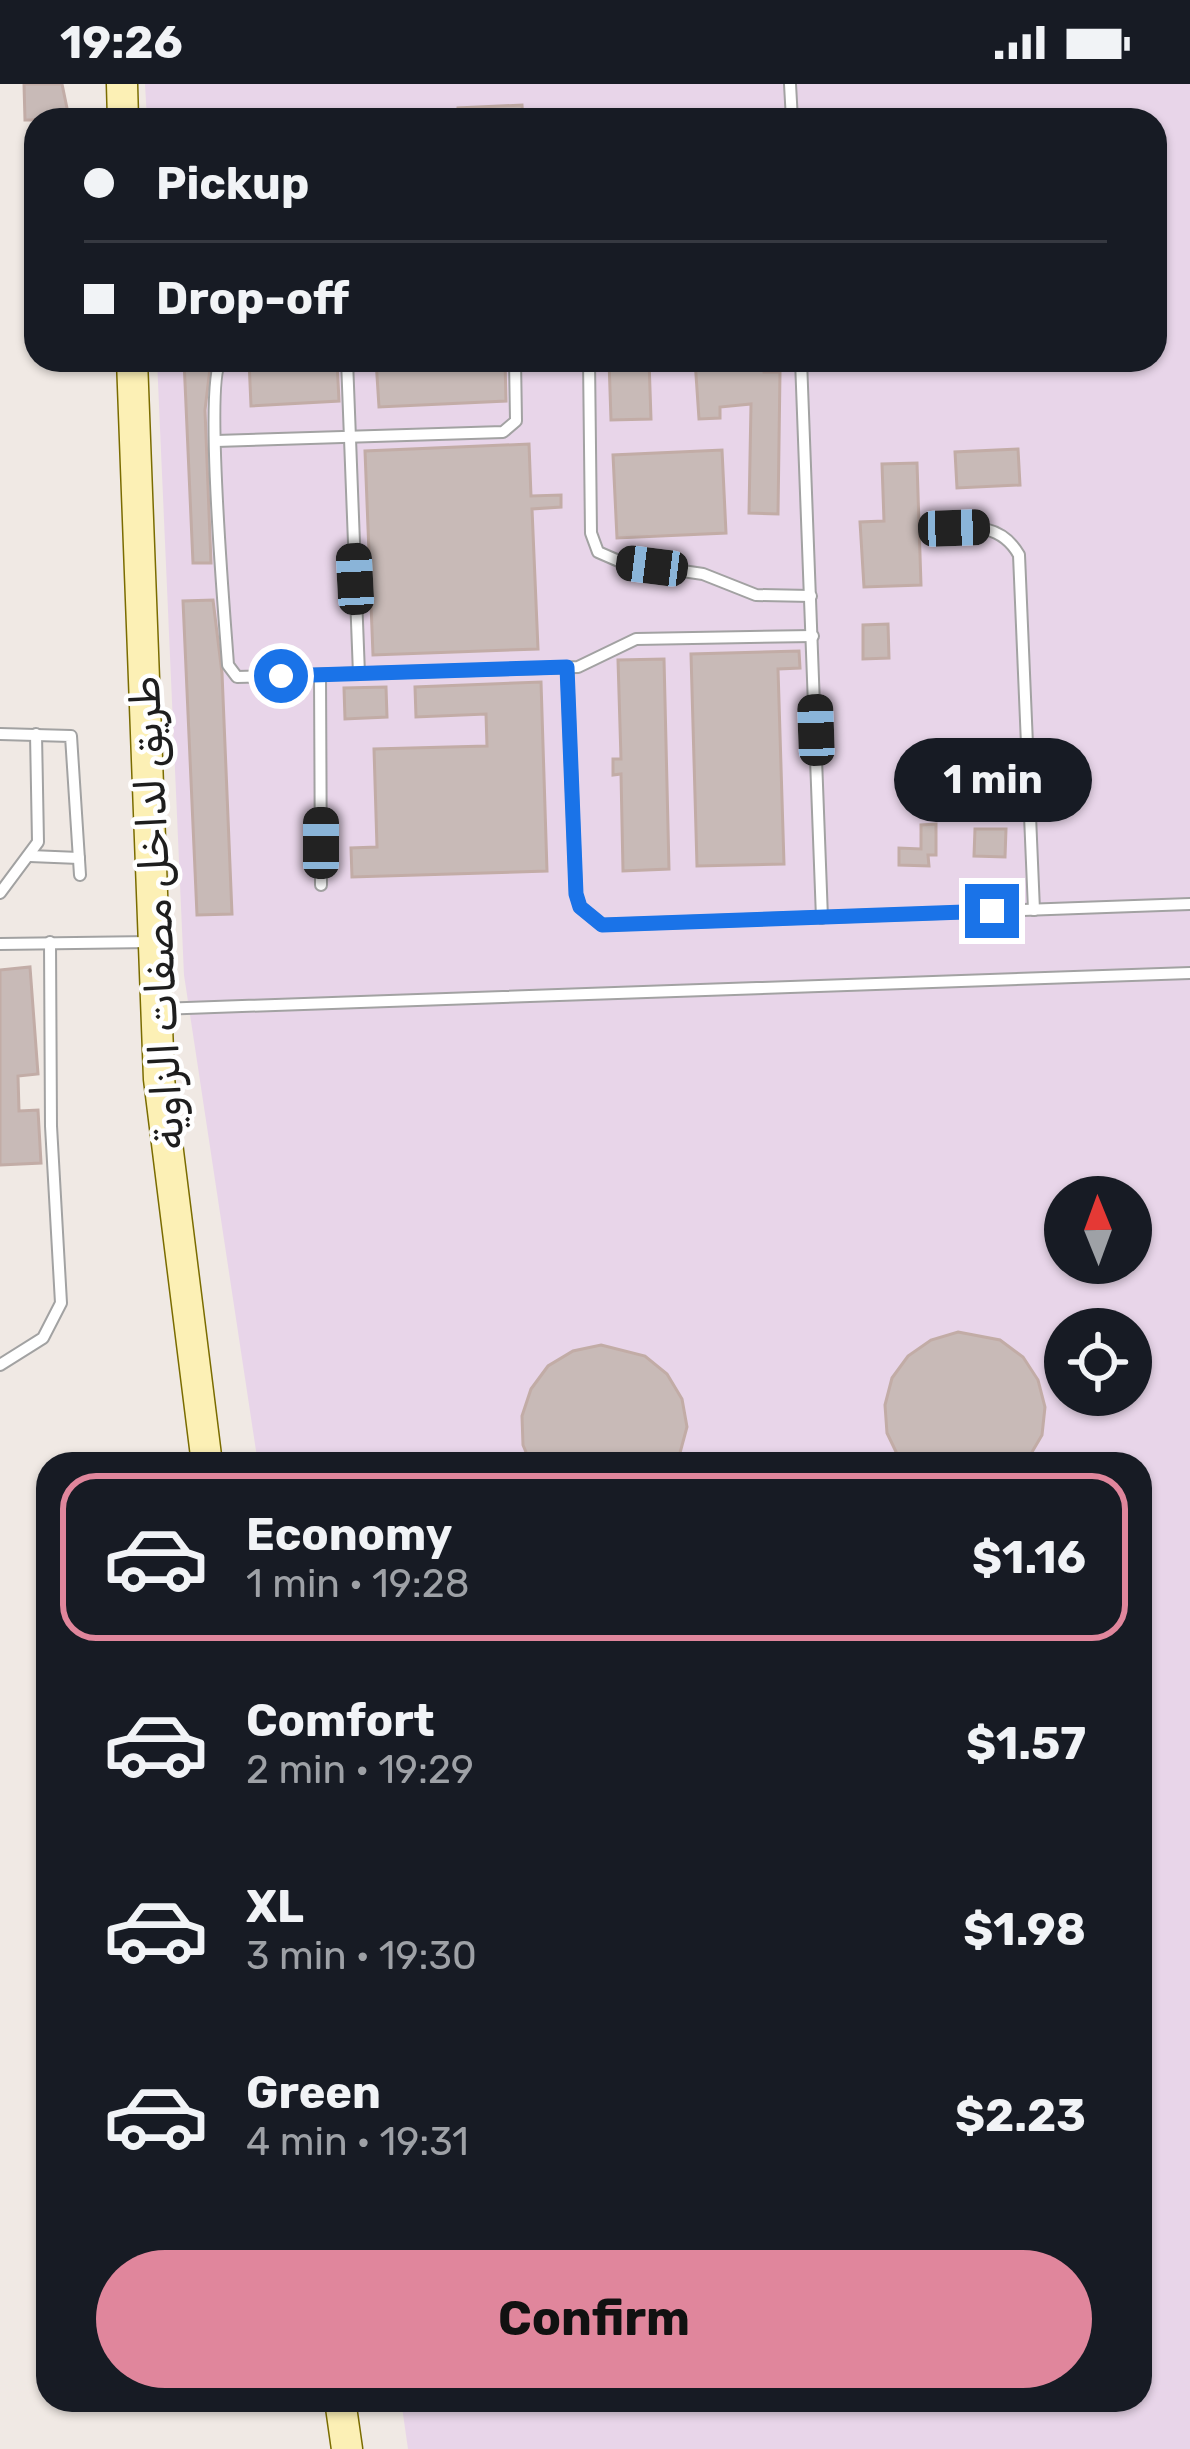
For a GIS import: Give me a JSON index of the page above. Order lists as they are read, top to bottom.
{
  "streets": {
    "street": ["طريق لداخل مصفات الزاوية"]
  },
  "north": "top",
  "page": {
    "status": "19:26",
    "banner": ["Pickup", "Drop-off"],
    "bubble": "1 min",
    "list": [
      {
        "name": "Economy",
        "note": "1 min · 19:28",
        "value": "$1.16"
      },
      {
        "name": "Comfort",
        "note": "2 min · 19:29",
        "value": "$1.57"
      },
      {
        "name": "XL",
        "note": "3 min · 19:30",
        "value": "$1.98"
      },
      {
        "name": "Green",
        "note": "4 min · 19:31",
        "value": "$2.23"
      }
    ],
    "buttons": "Confirm"
  }
}
